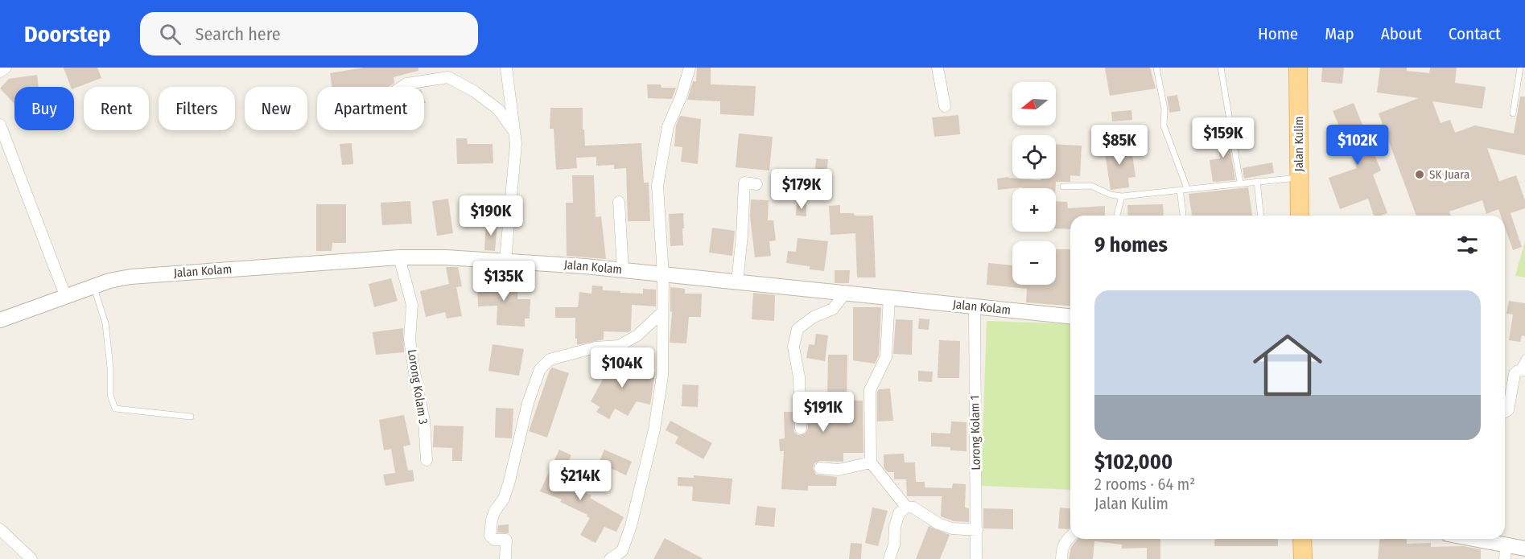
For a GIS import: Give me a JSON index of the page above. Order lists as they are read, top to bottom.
{
  "streets": {
    "main road": ["Jalan Kulim"],
    "street": ["Jalan Kolam", "Lorong Kolam 3", "Lorong Kolam 1"]
  },
  "crossings": [
    ["Jalan Kolam", "Lorong Kolam 3"],
    ["Jalan Kolam", "Lorong Kolam 1"]
  ],
  "places": ["SK Juara"],
  "north": "left",
  "page": {
    "header": "Doorstep",
    "search": "Search here",
    "nav": [
      "Home",
      "Map",
      "About",
      "Contact"
    ],
    "map_buttons": ["+", "−"],
    "chip": [
      "Buy",
      "Rent",
      "Filters",
      "New",
      "Apartment"
    ],
    "price": [
      "$159K",
      "$85K",
      "$102K",
      "$179K",
      "$190K",
      "$135K",
      "$104K",
      "$191K",
      "$214K"
    ],
    "heading": "9 homes",
    "list": [
      {
        "name": "$102,000",
        "note": "2 rooms · 64 m² · Jalan Kulim"
      }
    ]
  }
}
